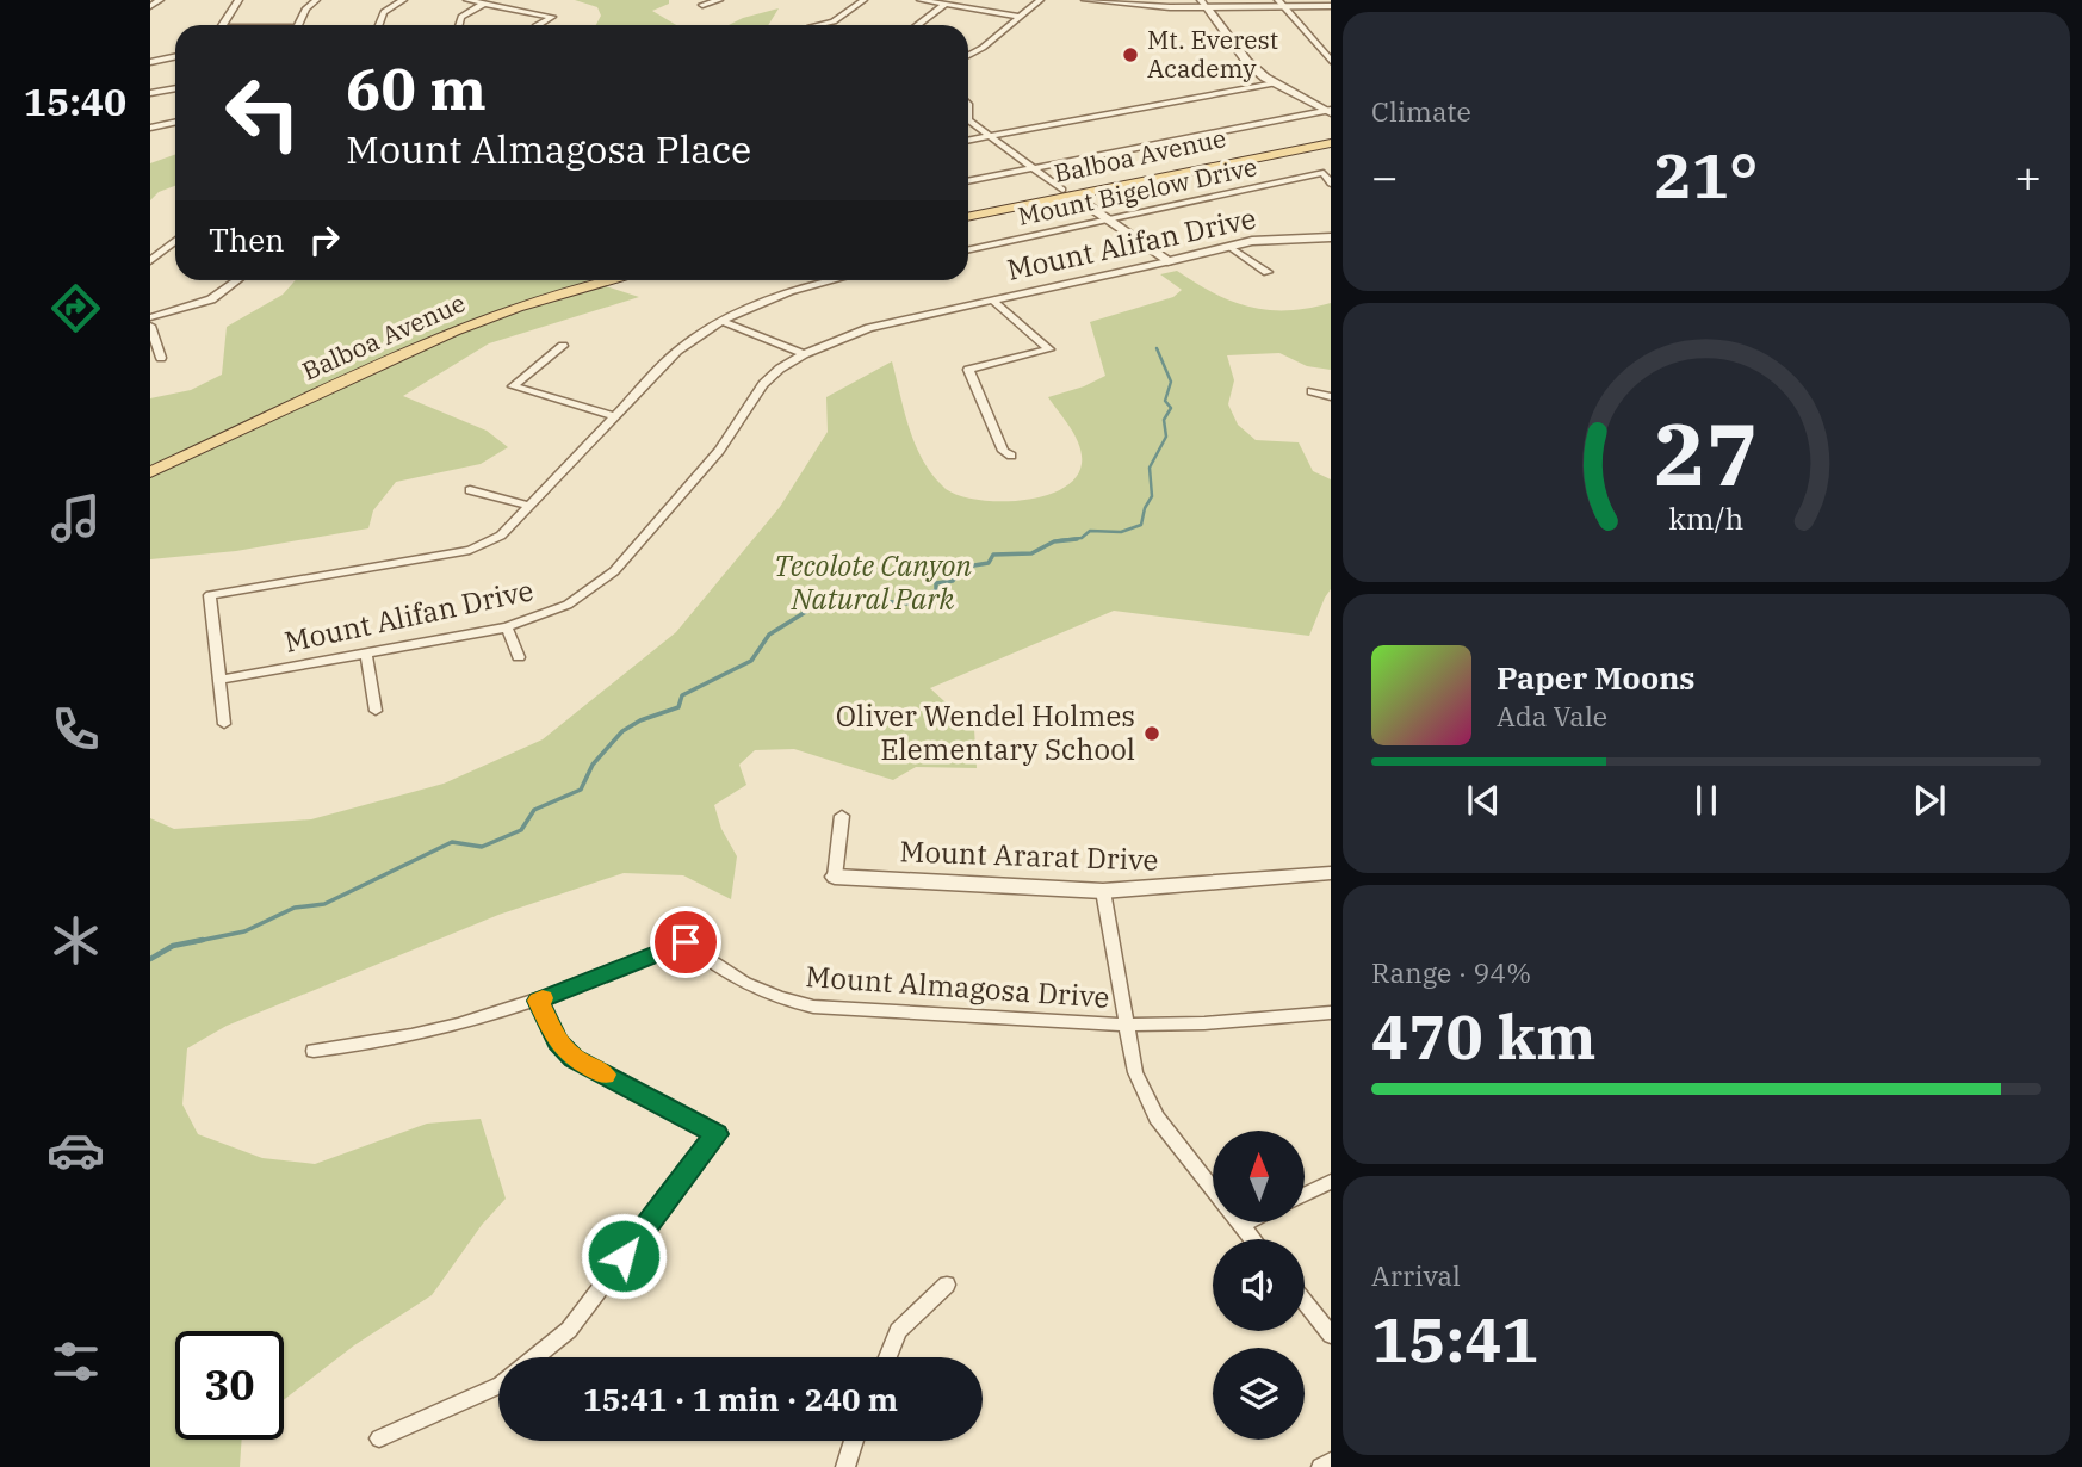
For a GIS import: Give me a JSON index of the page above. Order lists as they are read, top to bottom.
{
  "streets": {
    "main road": ["Balboa Avenue"],
    "street": [
      "Mount Bigelow Drive",
      "Mount Alifan Drive",
      "Mount Ararat Drive",
      "Mount Almagosa Drive"
    ]
  },
  "parks": ["Tecolote Canyon Natural Park"],
  "places": ["Mt. Everest Academy", "Oliver Wendel Holmes Elementary School"],
  "north": "top",
  "page": {
    "tabs": "15:40",
    "tile": [
      "Climate",
      ["Range · 94%", "470 km"],
      ["Arrival", "15:41"]
    ],
    "turn": ["60 m", "Mount Almagosa Place"],
    "heat": ["−", "21°", "+"],
    "then": "Then",
    "song": ["Paper Moons", "Ada Vale"],
    "limit": "30",
    "trip": "15:41 · 1 min · 240 m",
    "gauge": ["27", "km/h"]
  }
}
